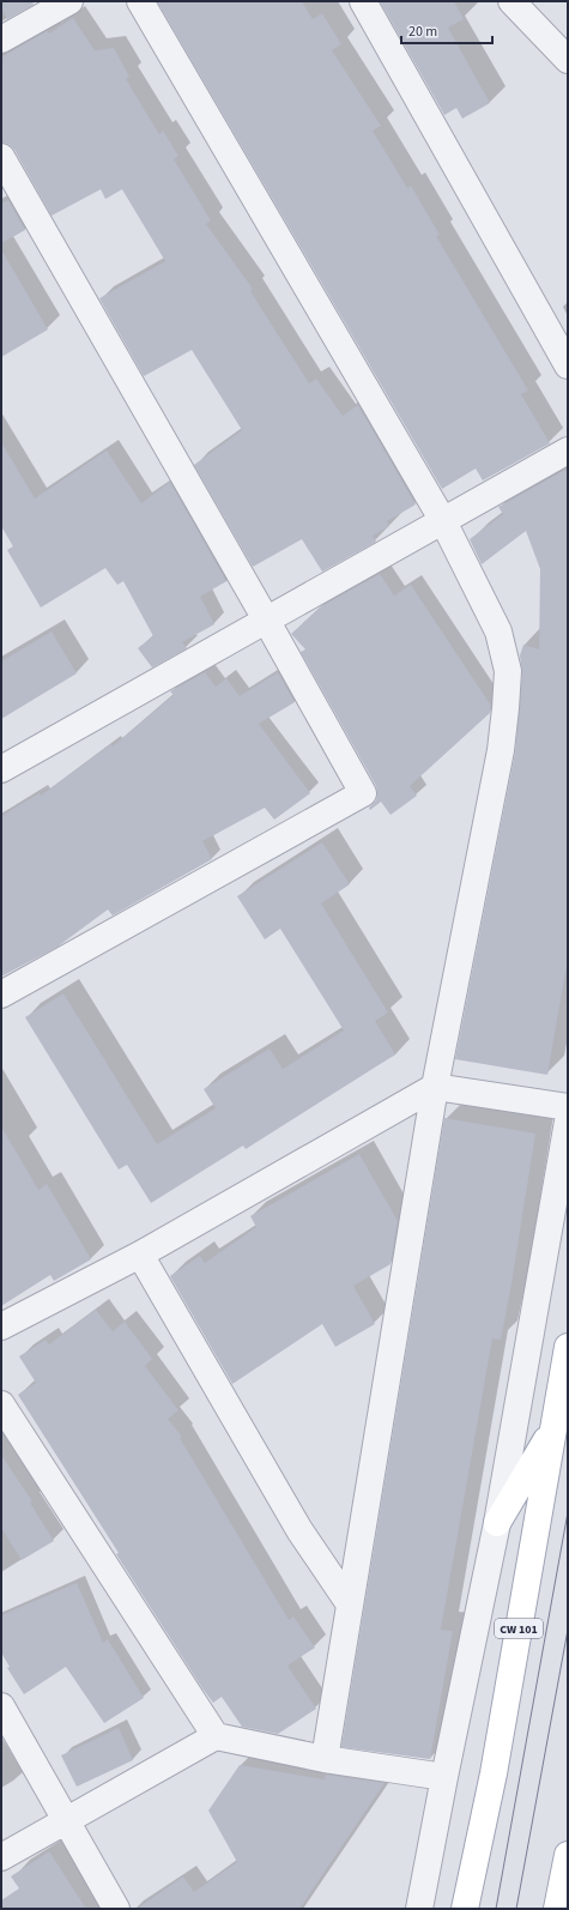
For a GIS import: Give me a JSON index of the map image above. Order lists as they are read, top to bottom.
{
  "streets": {
    "main road": ["CW 101"]
  },
  "scale_bar": "20 m"
}
